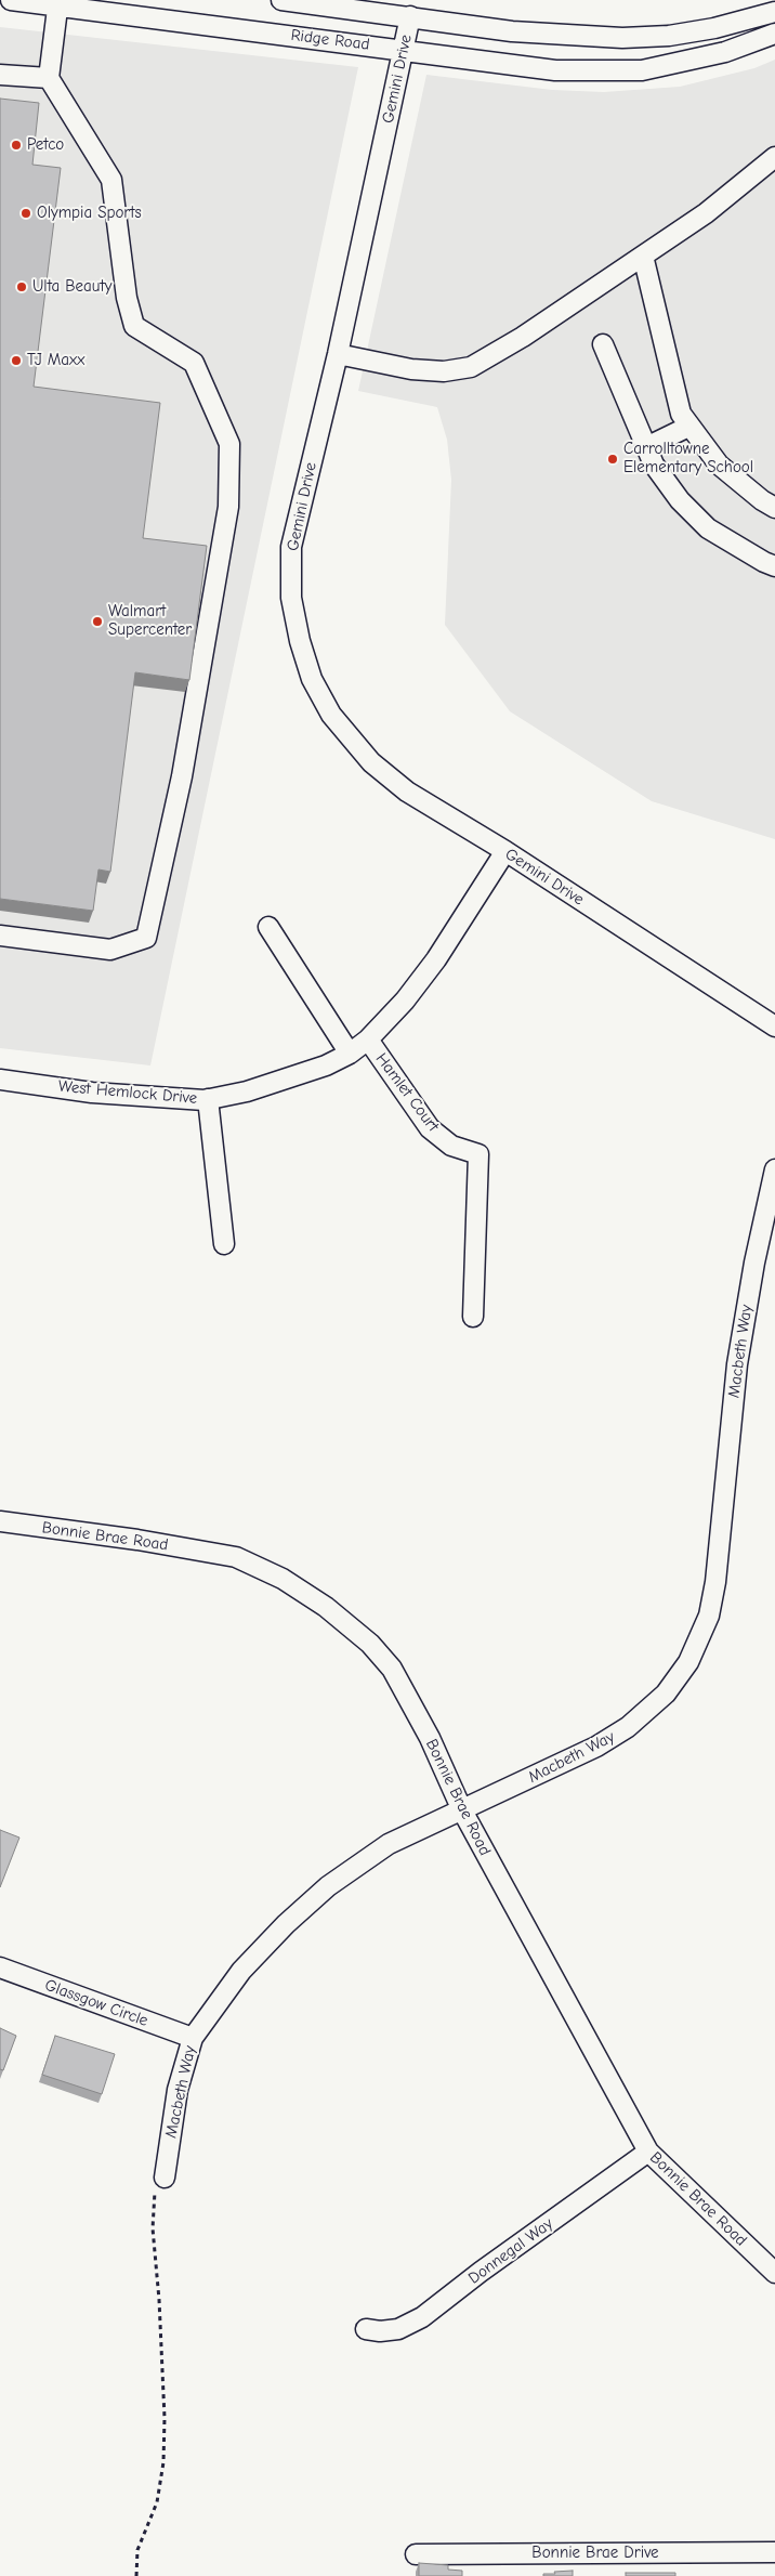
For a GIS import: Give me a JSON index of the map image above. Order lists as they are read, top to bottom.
{
  "streets": {
    "street": [
      "Ridge Road",
      "Gemini Drive",
      "West Hemlock Drive",
      "Hamlet Court",
      "Macbeth Way",
      "Bonnie Brae Road",
      "Glassgow Circle",
      "Donnegal Way",
      "Bonnie Brae Drive"
    ]
  },
  "crossings": [
    ["Ridge Road", "Gemini Drive"],
    ["Gemini Drive", "West Hemlock Drive"],
    ["West Hemlock Drive", "Hamlet Court"],
    ["Macbeth Way", "Bonnie Brae Road"],
    ["Macbeth Way", "Glassgow Circle"],
    ["Bonnie Brae Road", "Donnegal Way"]
  ],
  "places": [
    "Petco",
    "Olympia Sports",
    "Ulta Beauty",
    "TJ Maxx",
    "Carrolltowne Elementary School",
    "Walmart Supercenter"
  ]
}
